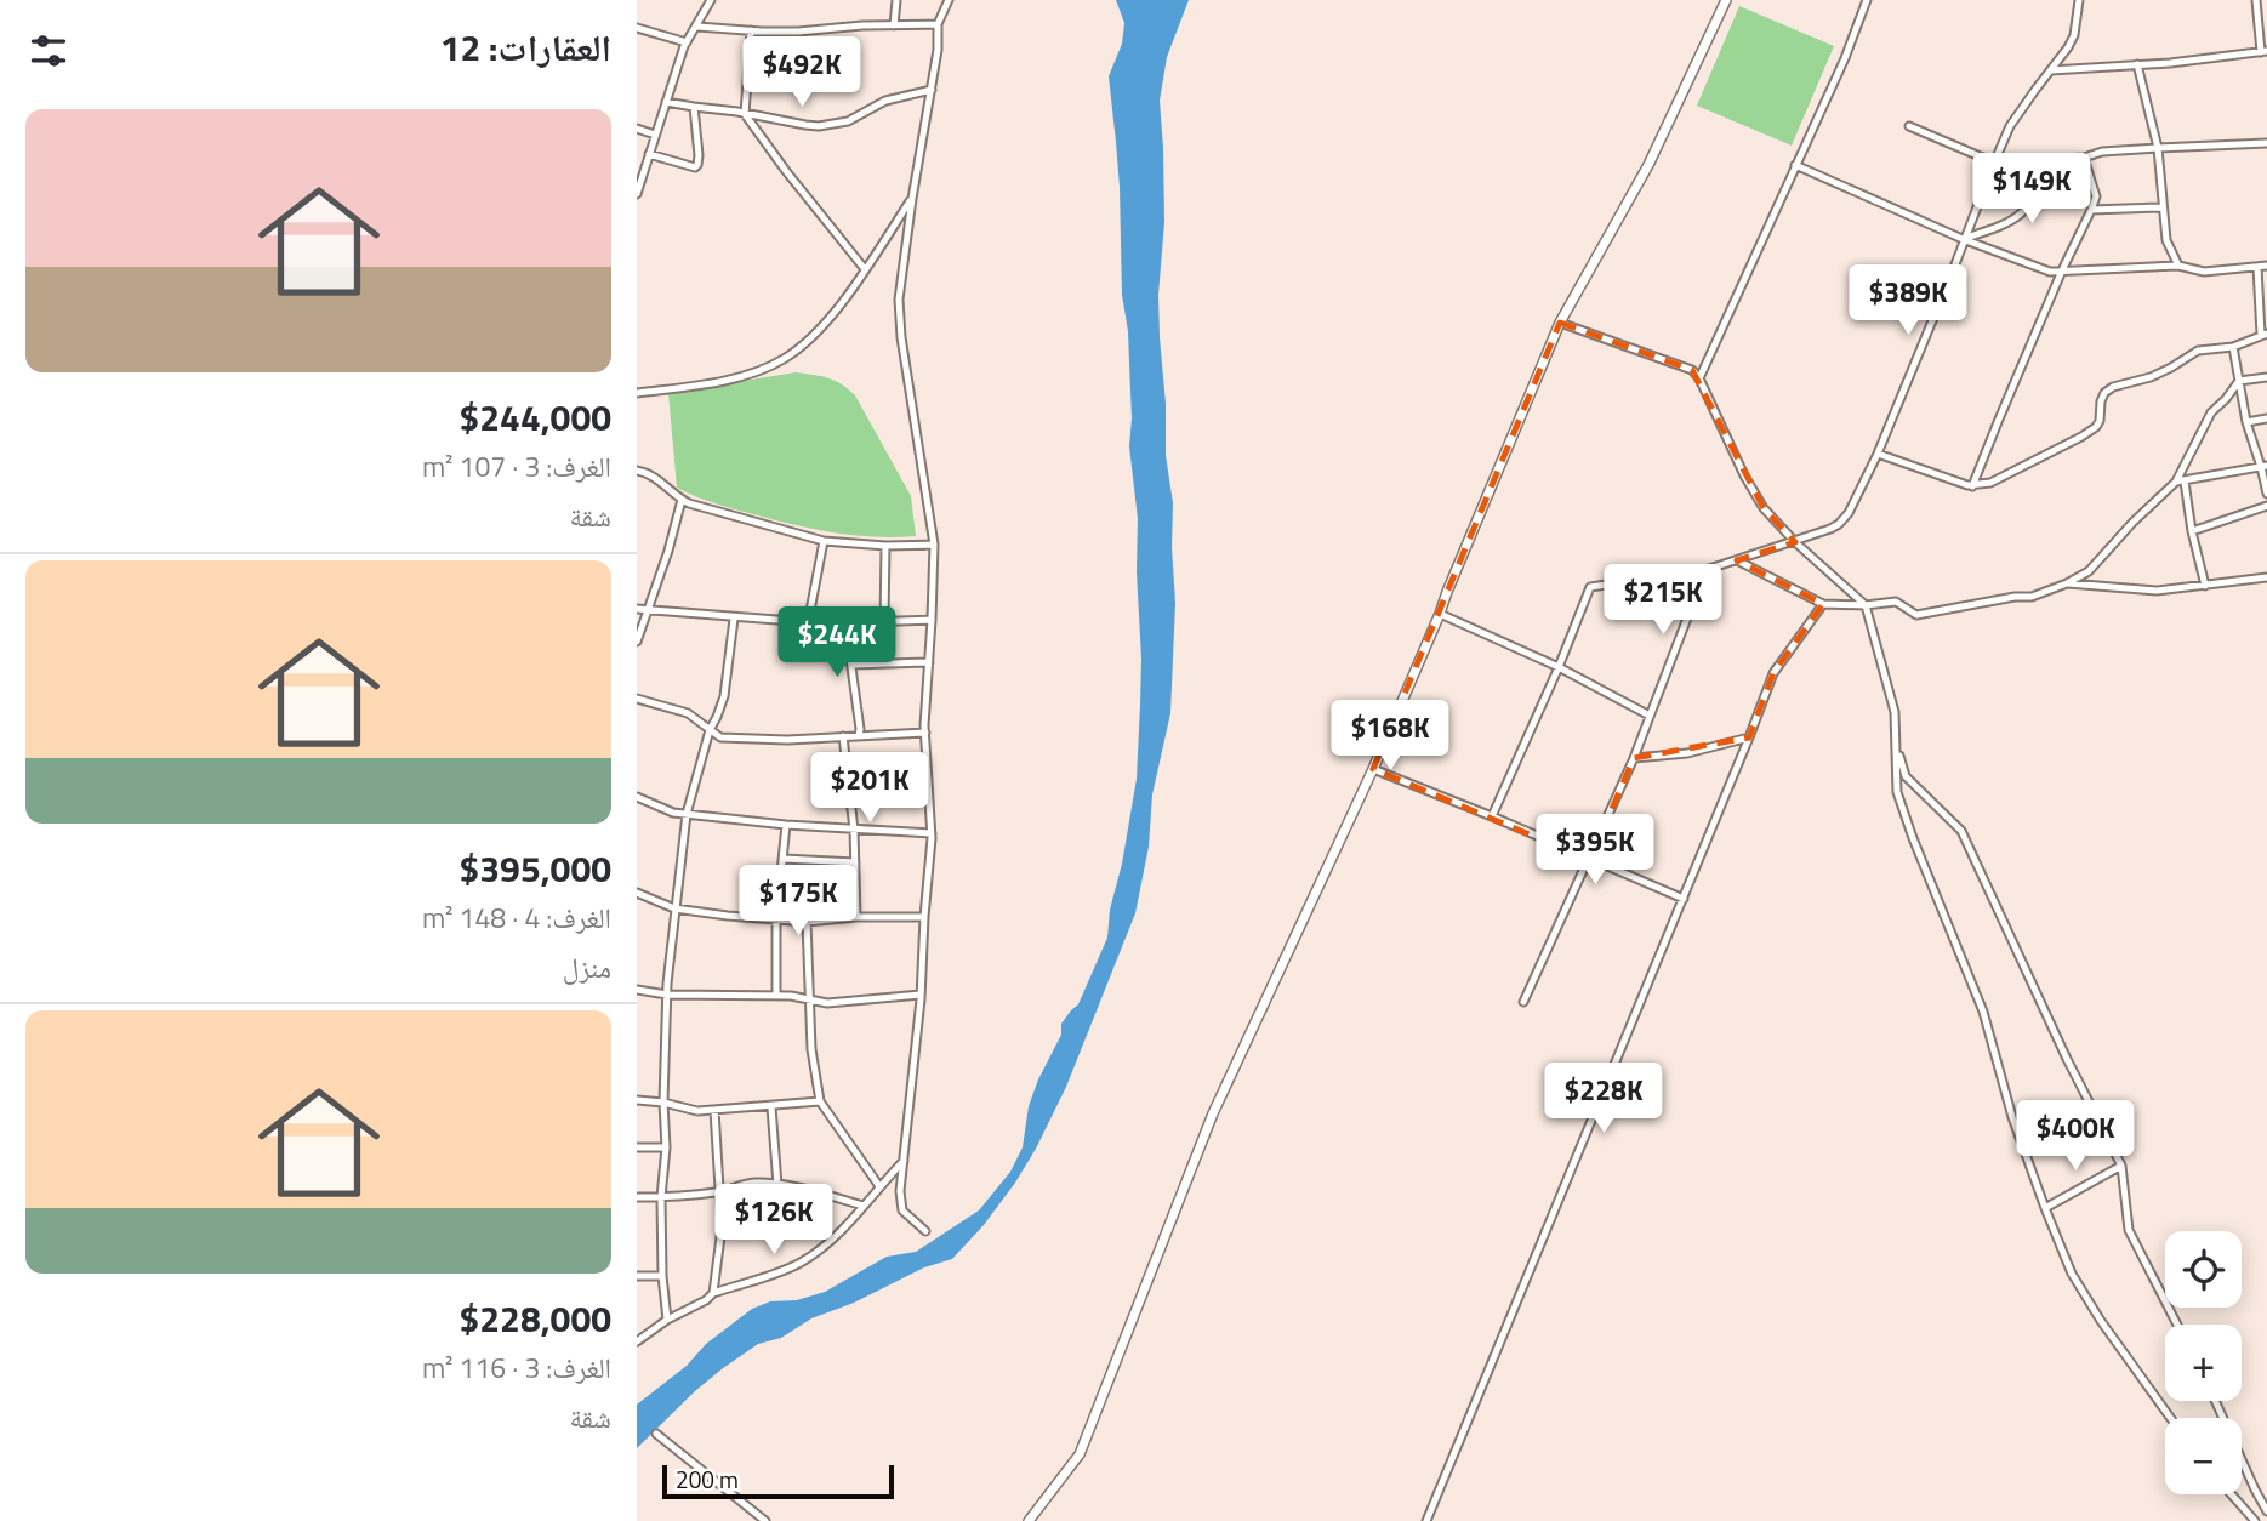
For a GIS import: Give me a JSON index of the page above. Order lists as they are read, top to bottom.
{
  "scale_bar": "200 m",
  "page": {
    "heading": "العقارات: 12",
    "price": [
      "$492K",
      "$149K",
      "$389K",
      "$215K",
      "$244K",
      "$168K",
      "$201K",
      "$395K",
      "$175K",
      "$228K",
      "$400K",
      "$126K"
    ],
    "list": [
      {
        "name": "$244,000",
        "note": "الغرف: 3 · 107 m² · شقة"
      },
      {
        "name": "$395,000",
        "note": "الغرف: 4 · 148 m² · منزل"
      },
      {
        "name": "$228,000",
        "note": "الغرف: 3 · 116 m² · شقة"
      }
    ],
    "map_buttons": ["+", "−"],
    "scale": "200 m"
  }
}
